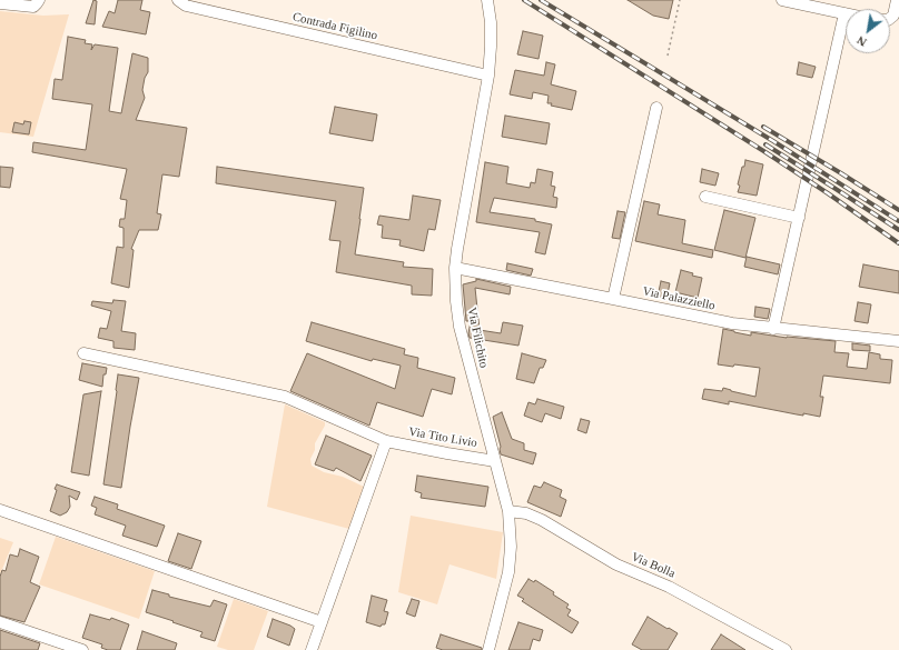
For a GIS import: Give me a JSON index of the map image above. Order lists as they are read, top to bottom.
{
  "streets": {
    "street": [
      "Contrada Figilino",
      "Via Palazziello",
      "Via Filichito",
      "Via Tito Livio",
      "Via Bolla"
    ]
  },
  "crossings": [
    ["Contrada Figilino", "Via Filichito"],
    ["Via Palazziello", "Via Filichito"],
    ["Via Filichito", "Via Tito Livio"],
    ["Via Filichito", "Via Bolla"]
  ],
  "north": "bottom left"
}
